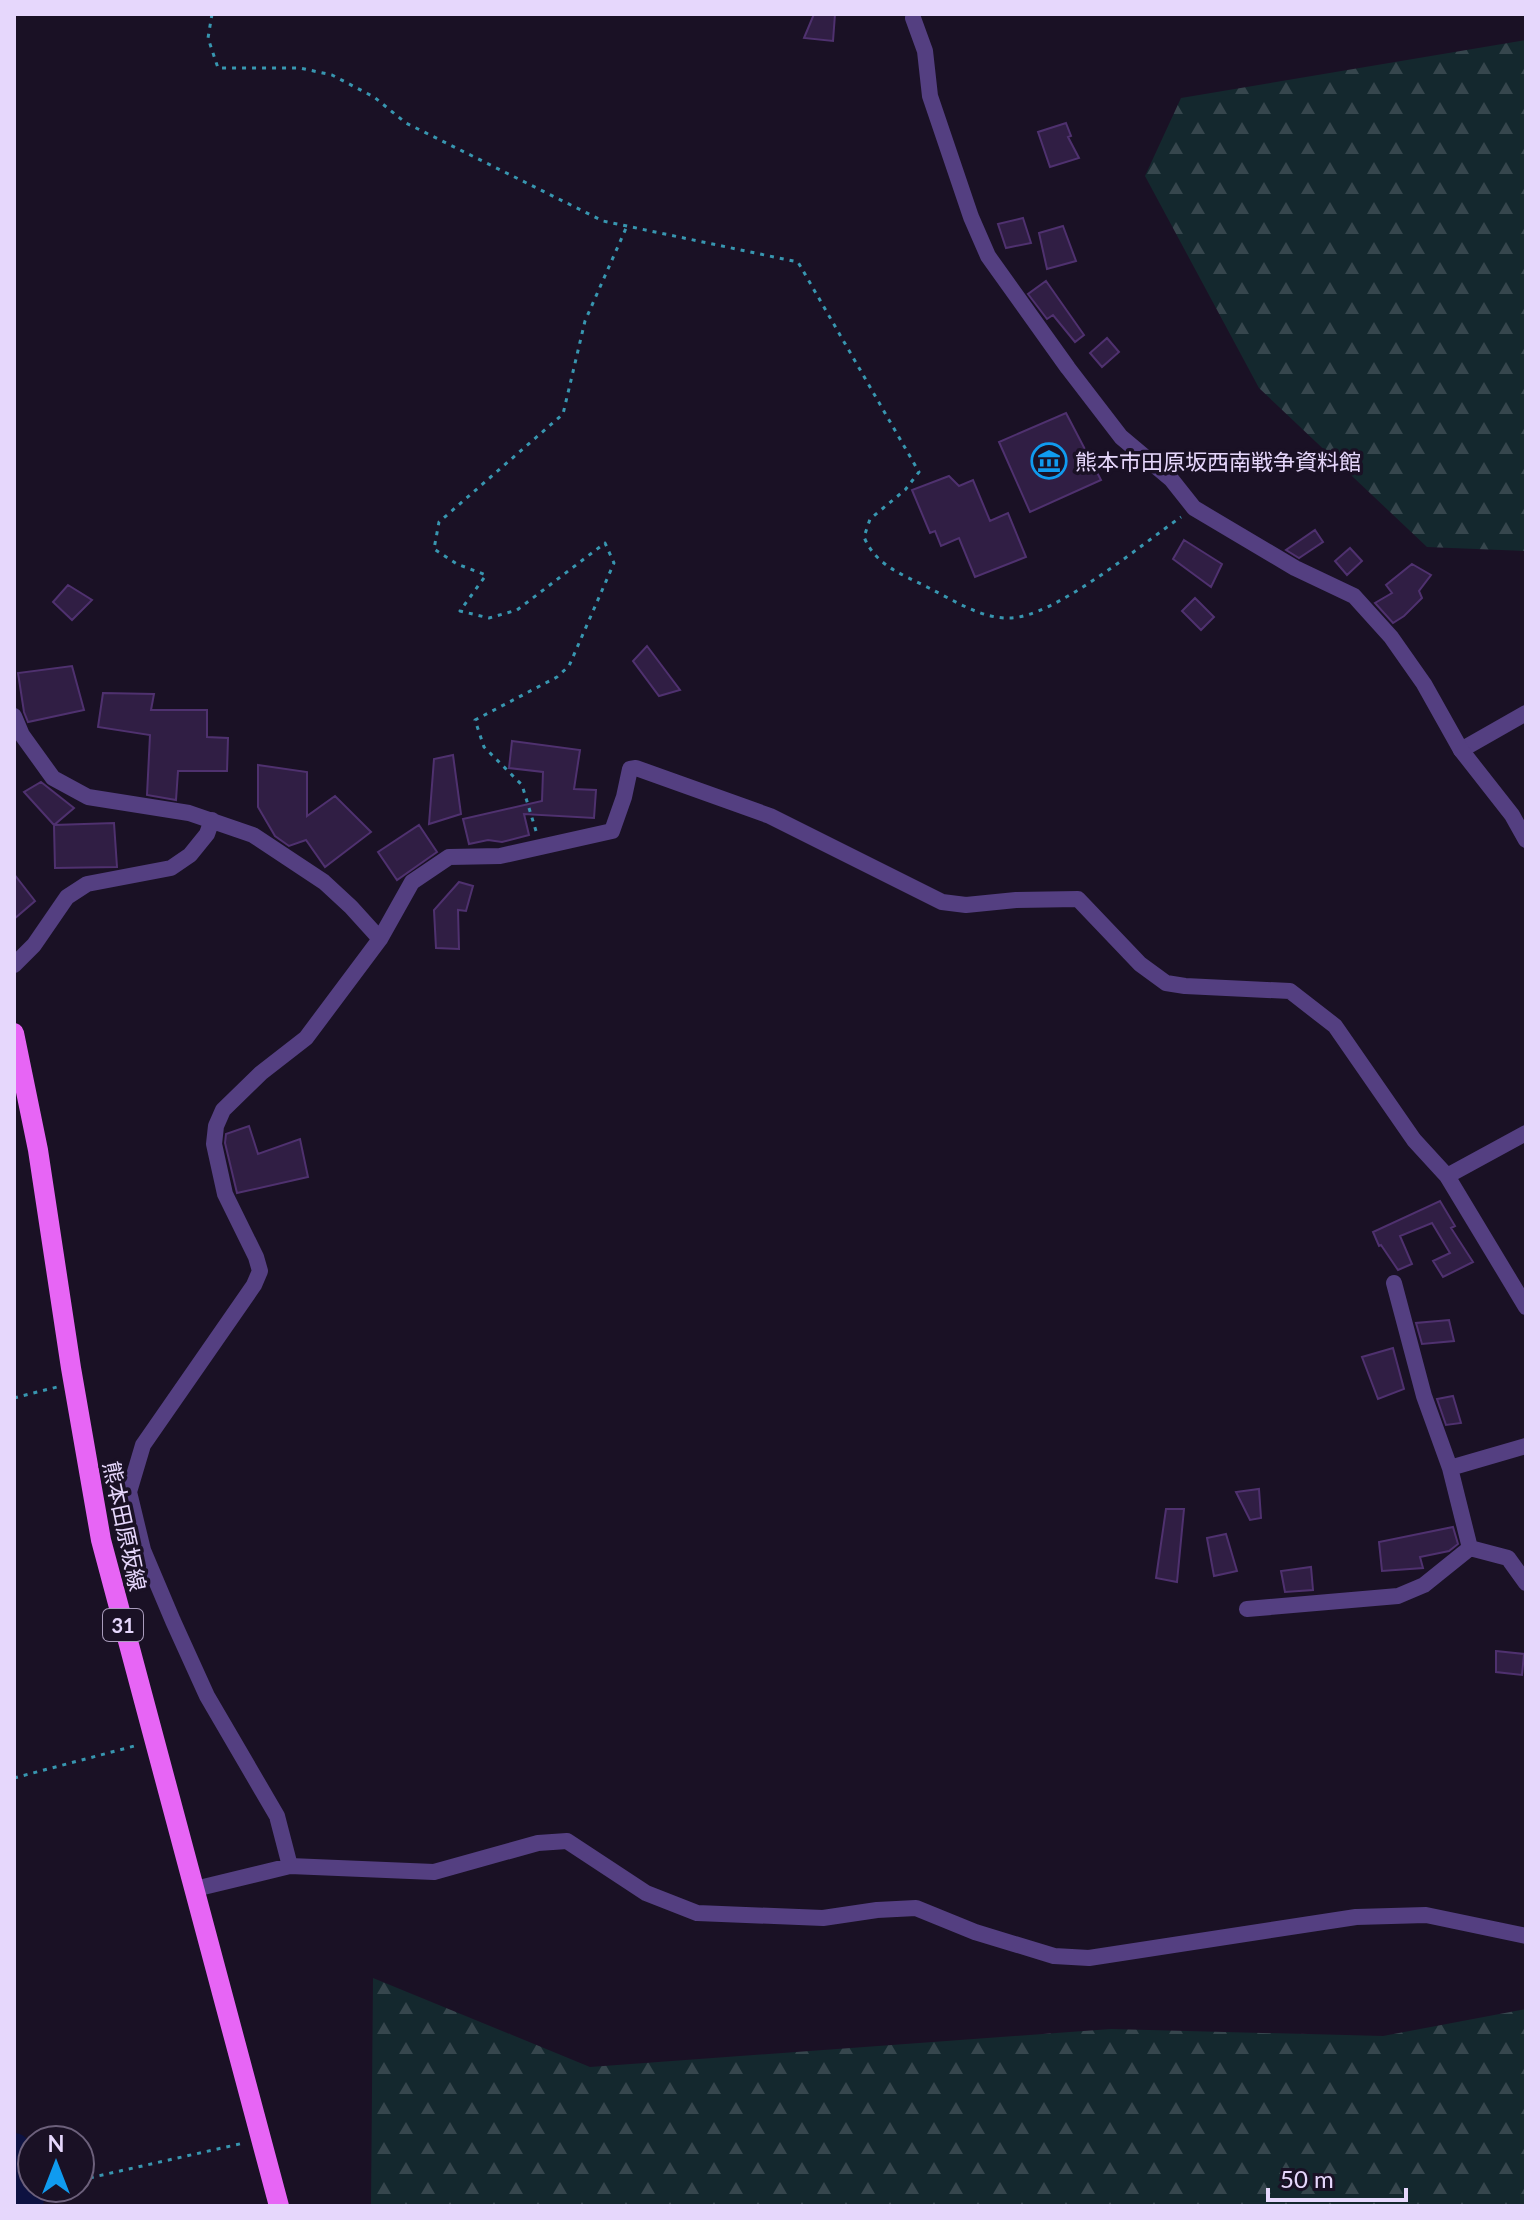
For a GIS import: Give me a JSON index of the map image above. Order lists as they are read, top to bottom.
{
  "streets": {
    "main road": ["熊本田原坂線", "31"]
  },
  "places": {
    "museum": ["熊本市田原坂西南戦争資料館"]
  },
  "scale_bar": "50 m",
  "north": "top"
}
